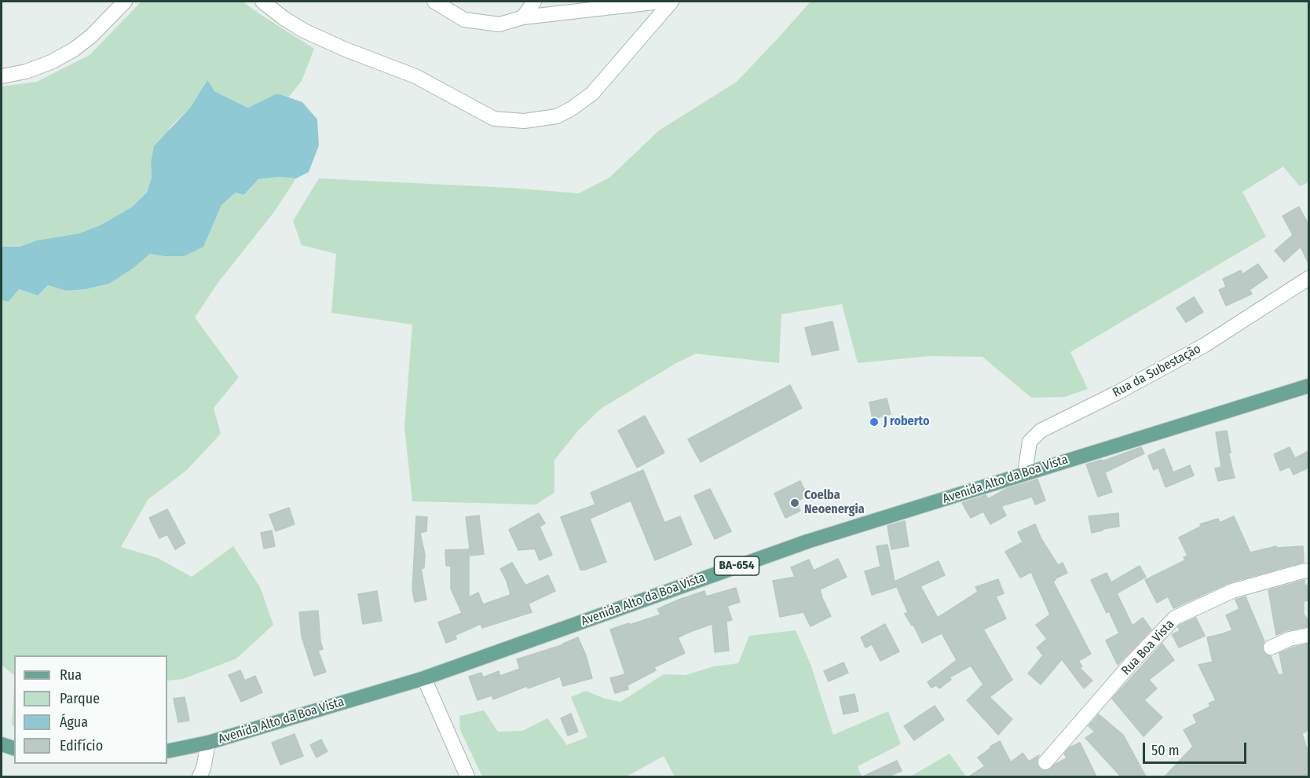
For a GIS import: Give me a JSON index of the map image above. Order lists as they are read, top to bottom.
{
  "streets": {
    "main road": ["Avenida Alto da Boa Vista", "BA-654"],
    "street": ["Rua da Subestação", "Rua Boa Vista"]
  },
  "crossings": [
    ["Rua da Subestação", "Avenida Alto da Boa Vista"]
  ],
  "places": ["J roberto", "Coelba Neoenergia"],
  "legend": [
    "Rua",
    "Parque",
    "Água",
    "Edifício"
  ],
  "scale_bar": "50 m"
}
